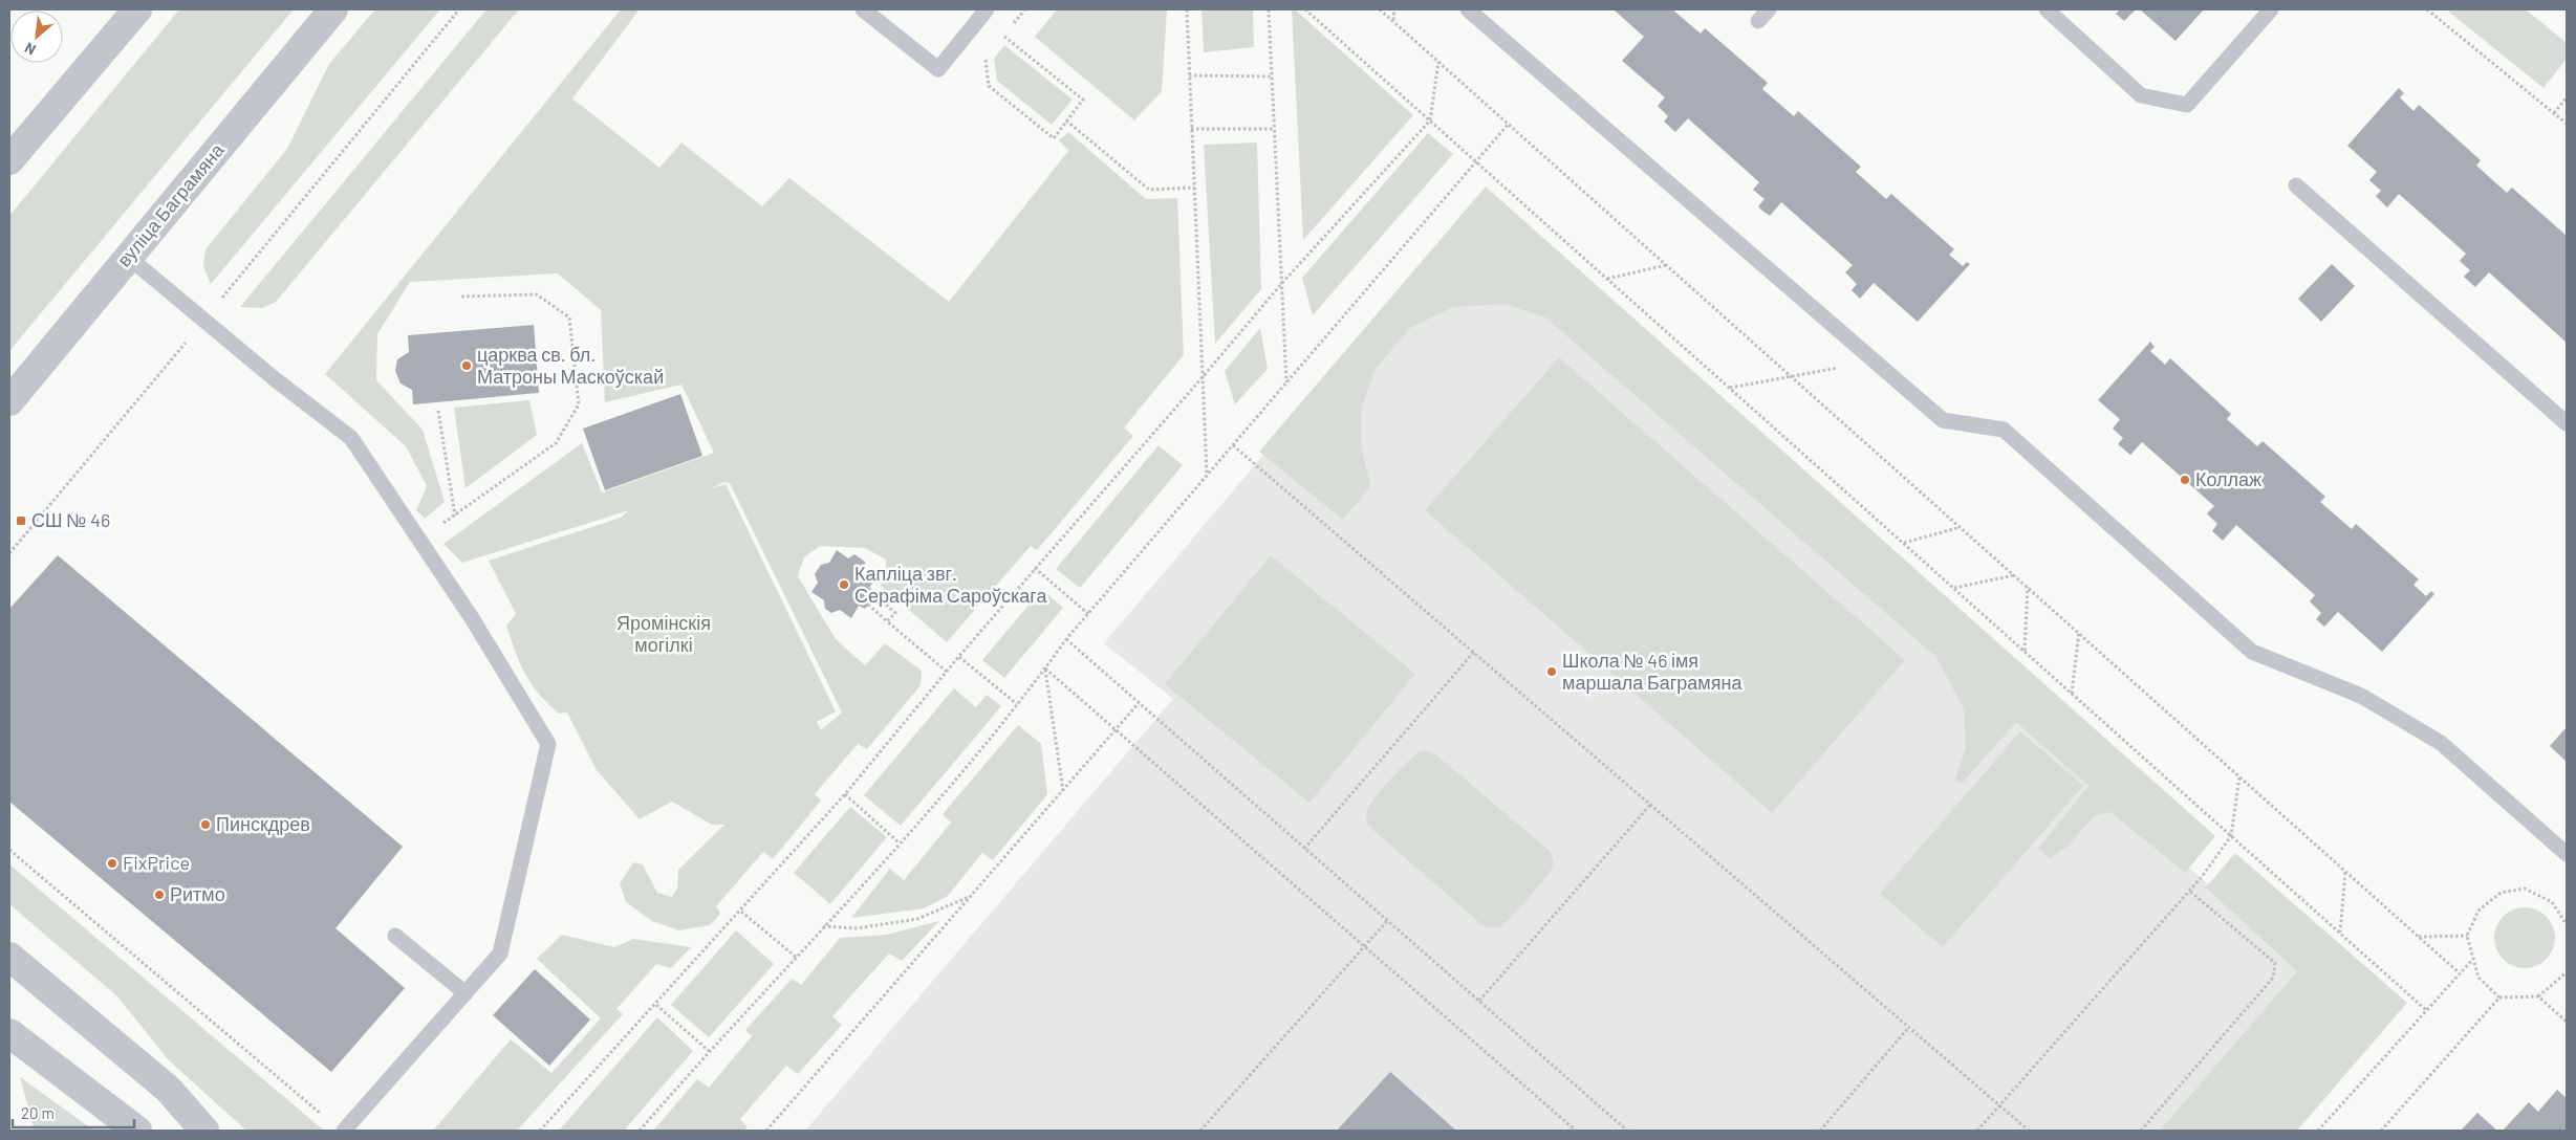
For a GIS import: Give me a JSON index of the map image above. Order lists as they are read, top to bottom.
{
  "streets": {
    "street": ["вуліца Баграмяна"]
  },
  "parks": ["Яромінскія могілкі"],
  "places": {
    "other": [
      "царква св. бл. Матроны Маскоўскай",
      "Коллаж",
      "Капліца звг. Серафіма Сароўскага",
      "Школа № 46 імя маршала Баграмяна",
      "Пинскдрев",
      "FixPrice",
      "Ритмо"
    ],
    "transit": ["СШ № 46"]
  },
  "scale_bar": "20 m",
  "north": "bottom left"
}
